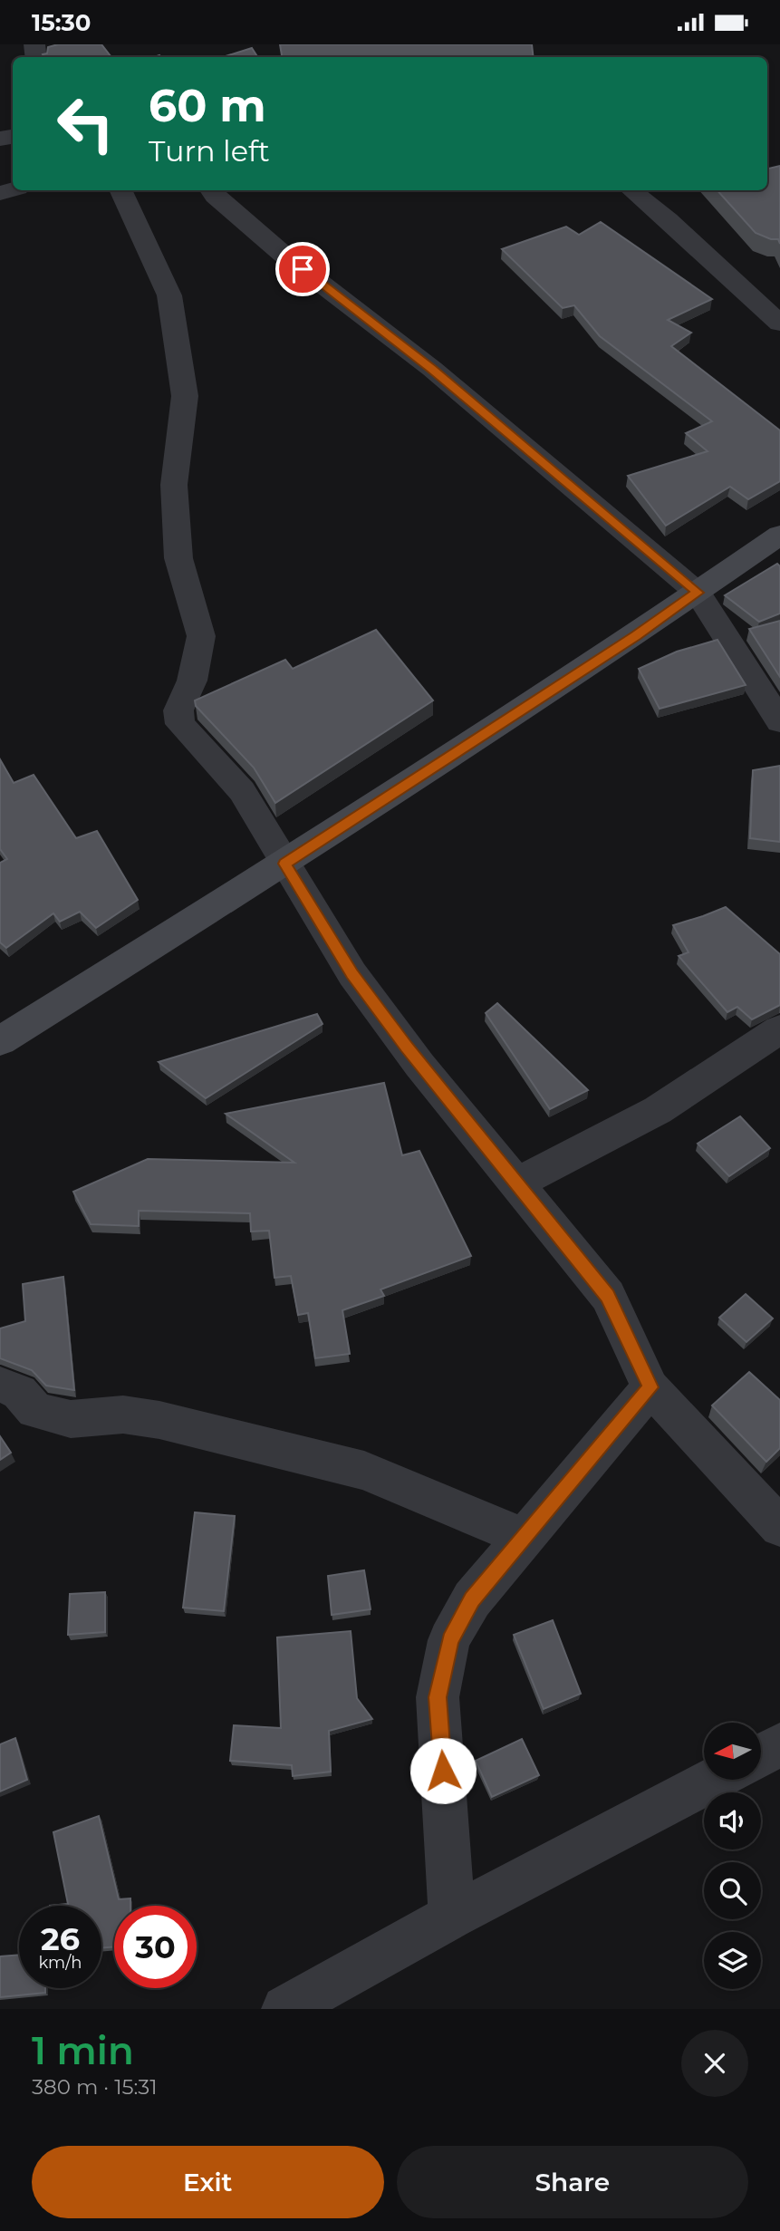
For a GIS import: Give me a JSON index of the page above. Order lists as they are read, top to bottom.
{
  "north": "left",
  "page": {
    "status": "15:30",
    "turn": ["60 m", "Turn left"],
    "speed": "26 km/h",
    "limit": "30",
    "heading": ["1 min", "380 m · 15:31"],
    "buttons": ["Exit", "Share"]
  }
}
